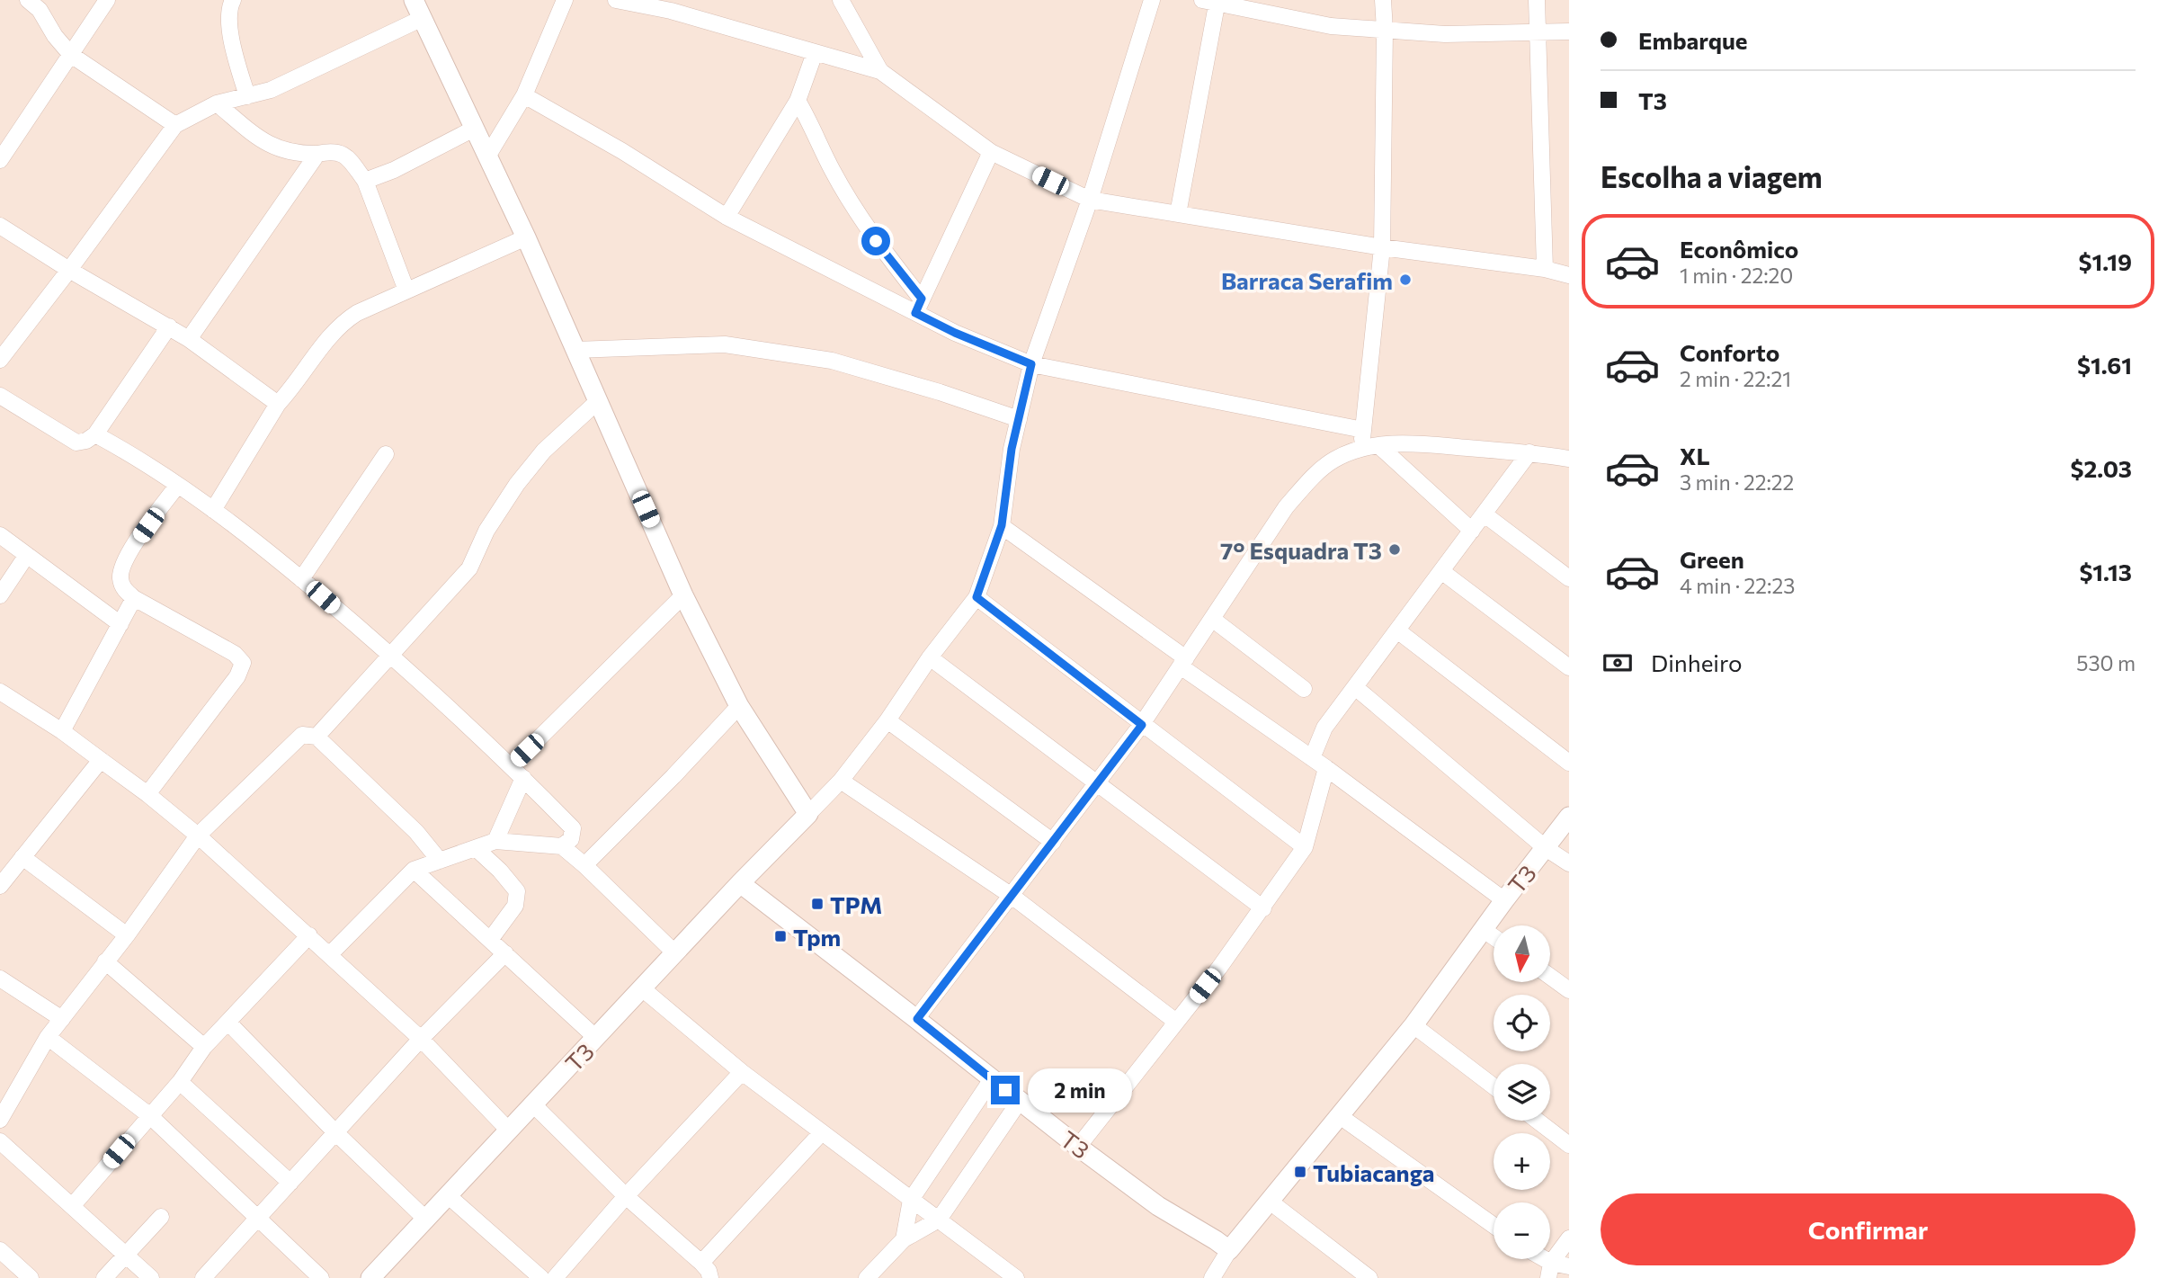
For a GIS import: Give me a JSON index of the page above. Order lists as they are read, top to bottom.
{
  "streets": {
    "street": ["T3"]
  },
  "places": {
    "other": ["Barraca Serafim", "7° Esquadra T3"],
    "transit": ["TPM", "Tpm", "Tubiacanga"]
  },
  "north": "bottom",
  "page": {
    "banner": ["Embarque", "T3"],
    "heading": "Escolha a viagem",
    "list": [
      {
        "name": "Econômico",
        "note": "1 min · 22:20",
        "value": "$1.19"
      },
      {
        "name": "Conforto",
        "note": "2 min · 22:21",
        "value": "$1.61"
      },
      {
        "name": "XL",
        "note": "3 min · 22:22",
        "value": "$2.03"
      },
      {
        "name": "Green",
        "note": "4 min · 22:23",
        "value": "$1.13"
      }
    ],
    "pay": ["Dinheiro", "530 m"],
    "map_buttons": ["+", "−"],
    "bubble": "2 min",
    "buttons": "Confirmar"
  }
}
